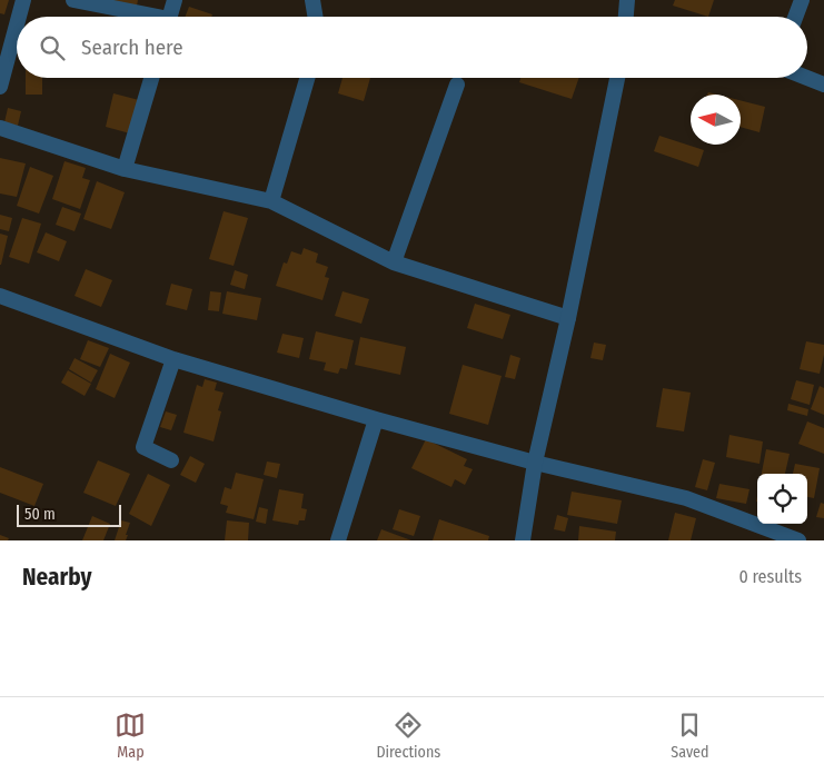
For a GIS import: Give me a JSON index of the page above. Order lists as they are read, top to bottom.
{
  "scale_bar": "50 m",
  "north": "left",
  "page": {
    "search": "Search here",
    "scale": "50 m",
    "heading": ["Nearby", "0 results"],
    "nav": ["Map", "Directions", "Saved"]
  }
}
